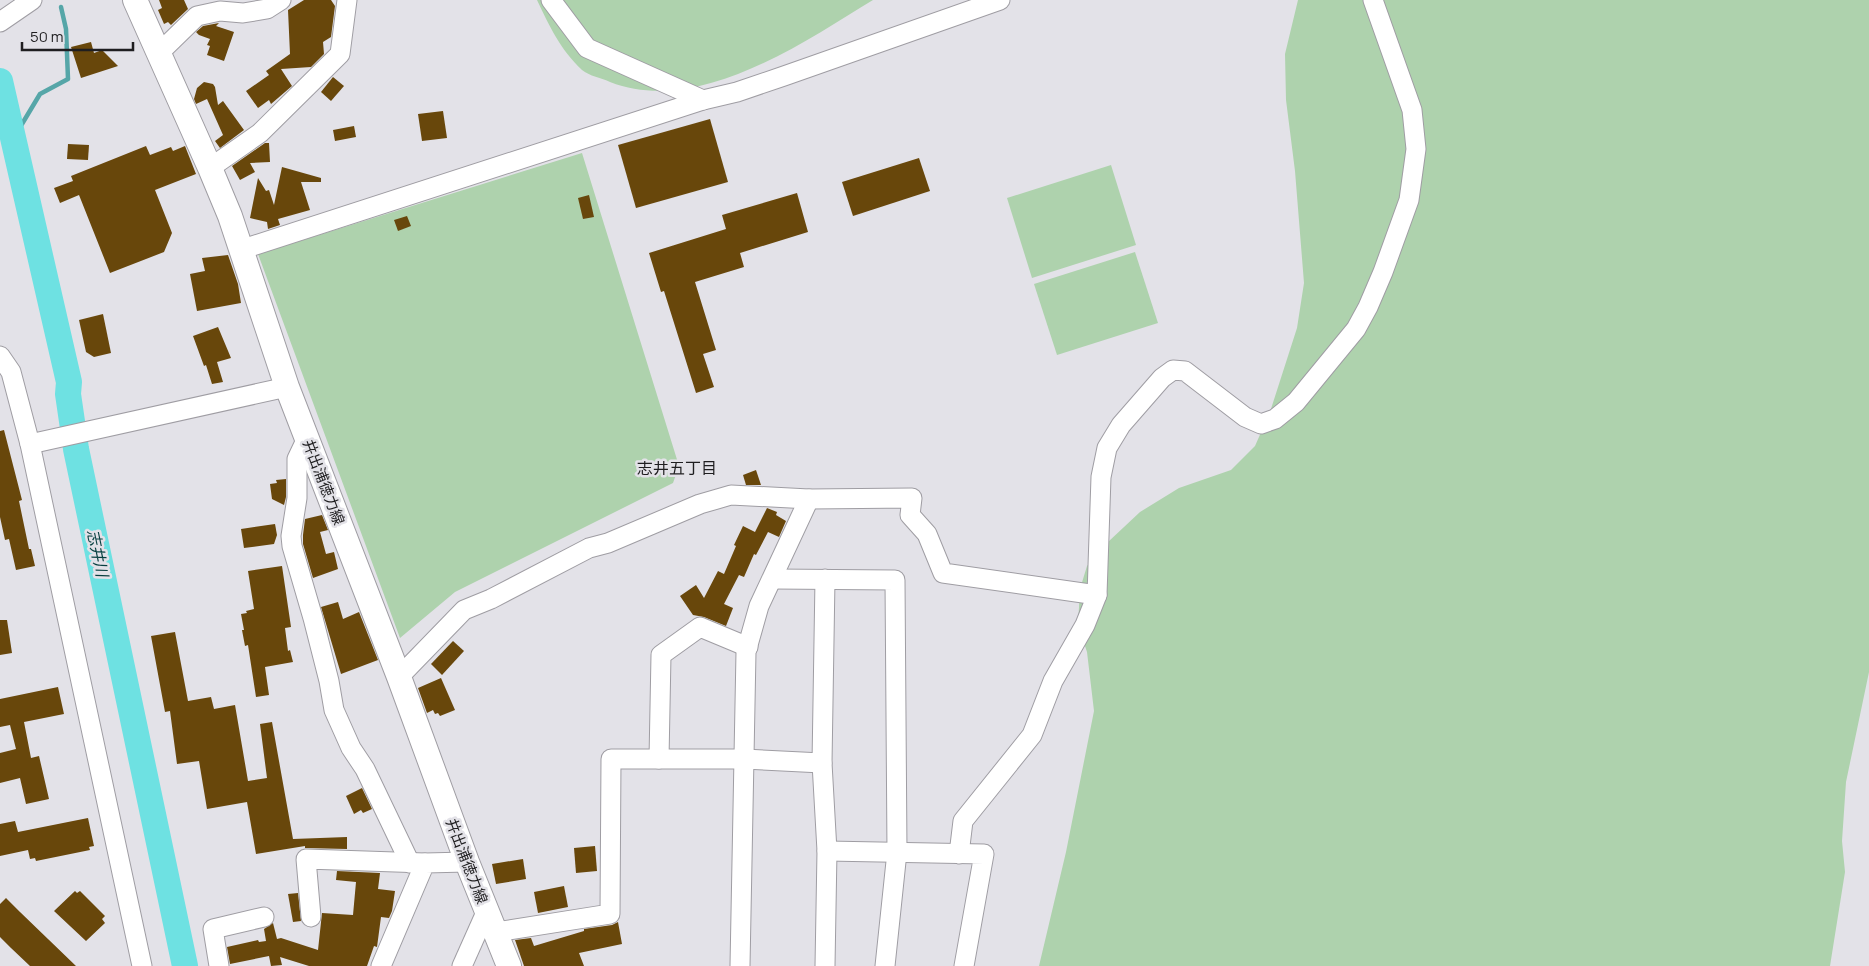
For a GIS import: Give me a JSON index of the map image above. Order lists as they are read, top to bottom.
{
  "streets": {
    "main road": ["井出浦徳力線"]
  },
  "districts": ["志井五丁目"],
  "water": ["志井川"],
  "scale_bar": "50 m"
}
